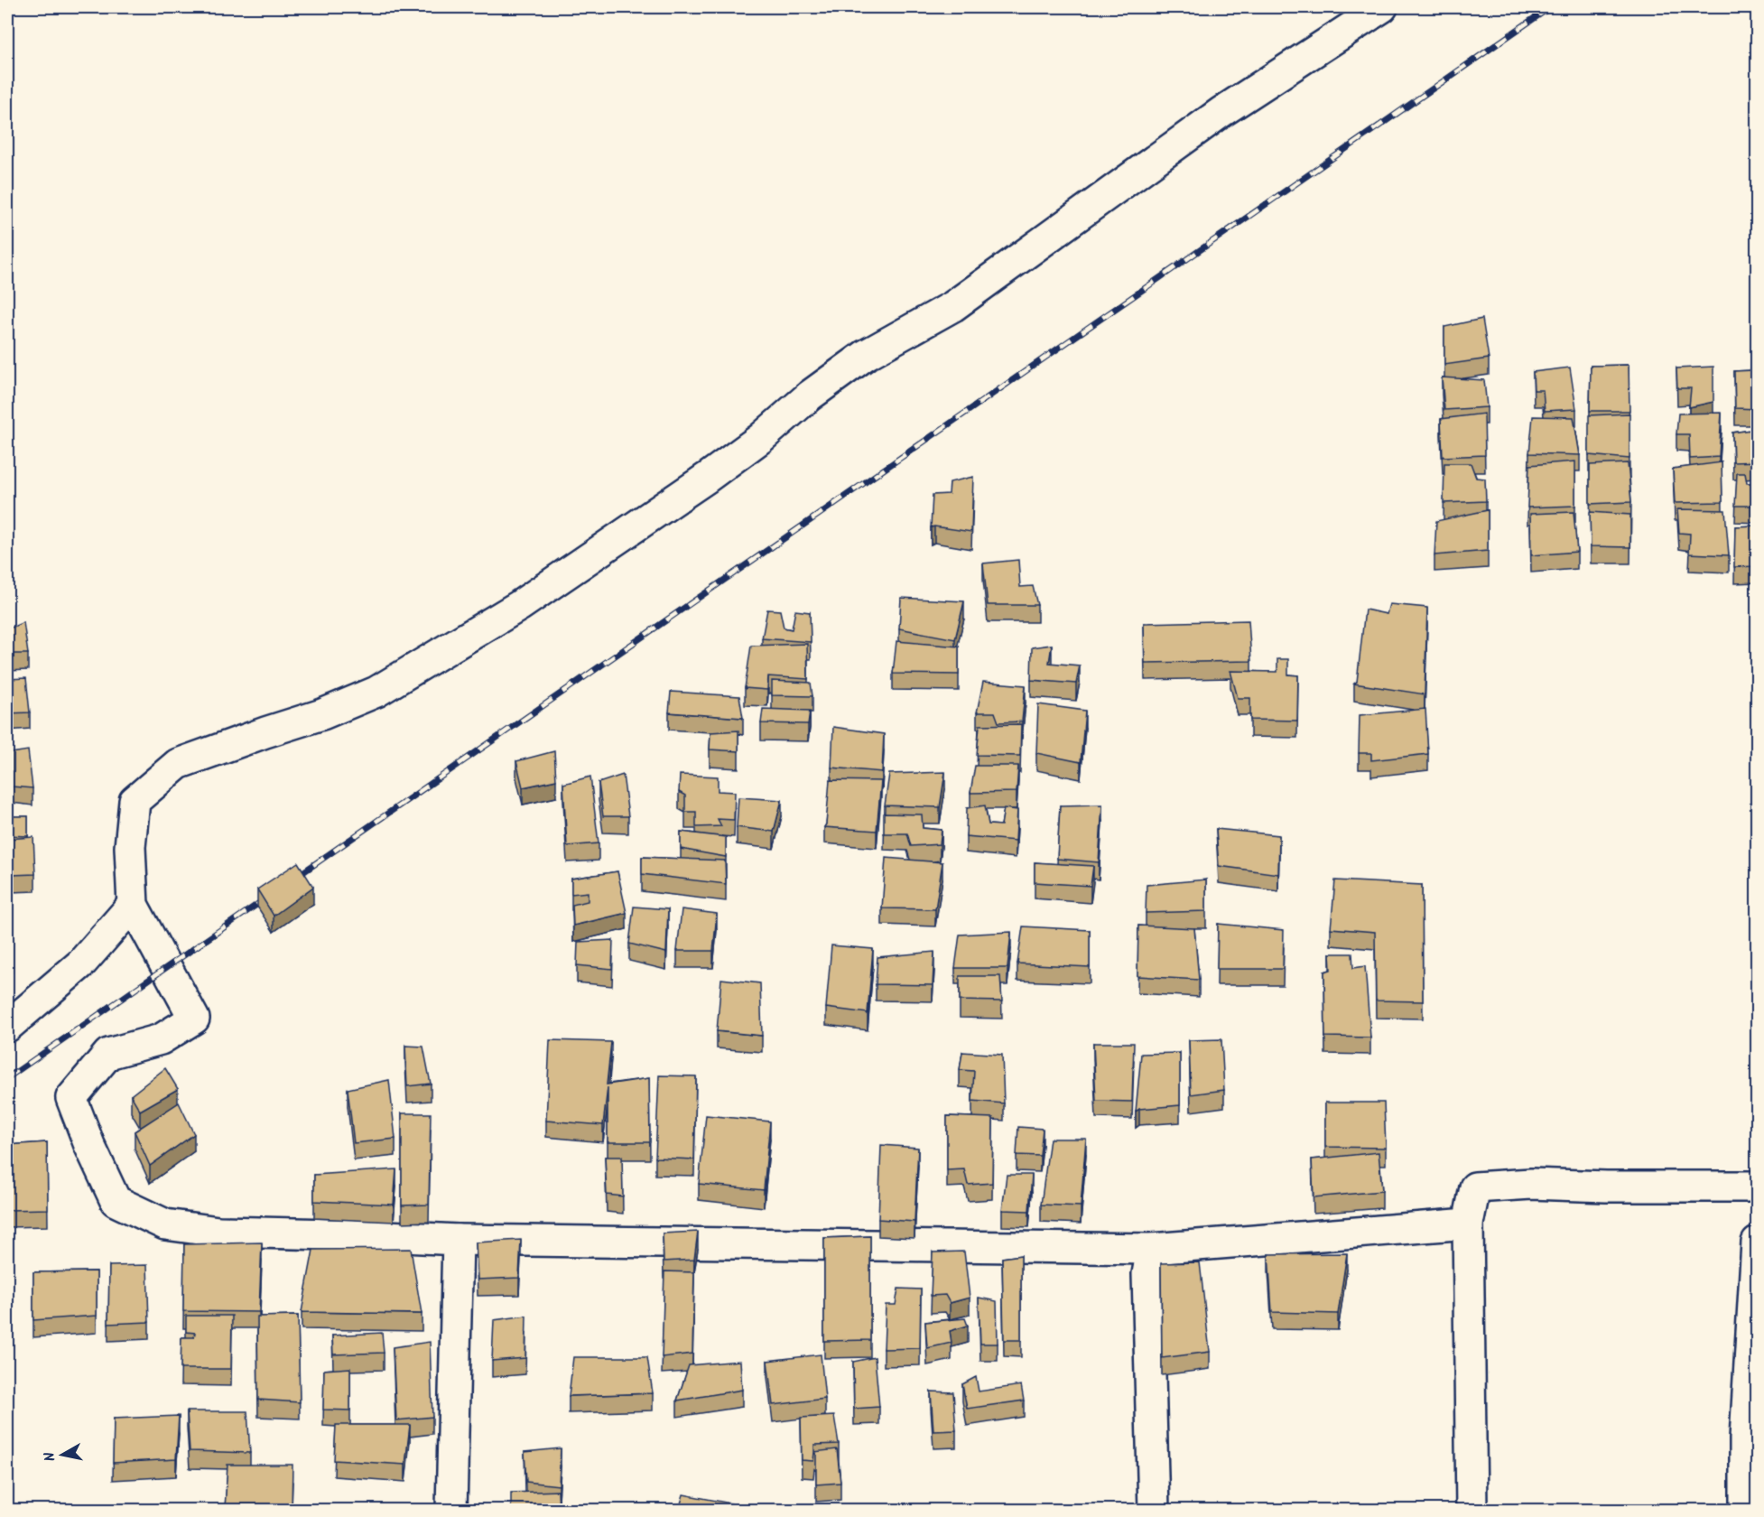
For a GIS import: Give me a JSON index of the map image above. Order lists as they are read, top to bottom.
{
  "north": "left"
}
